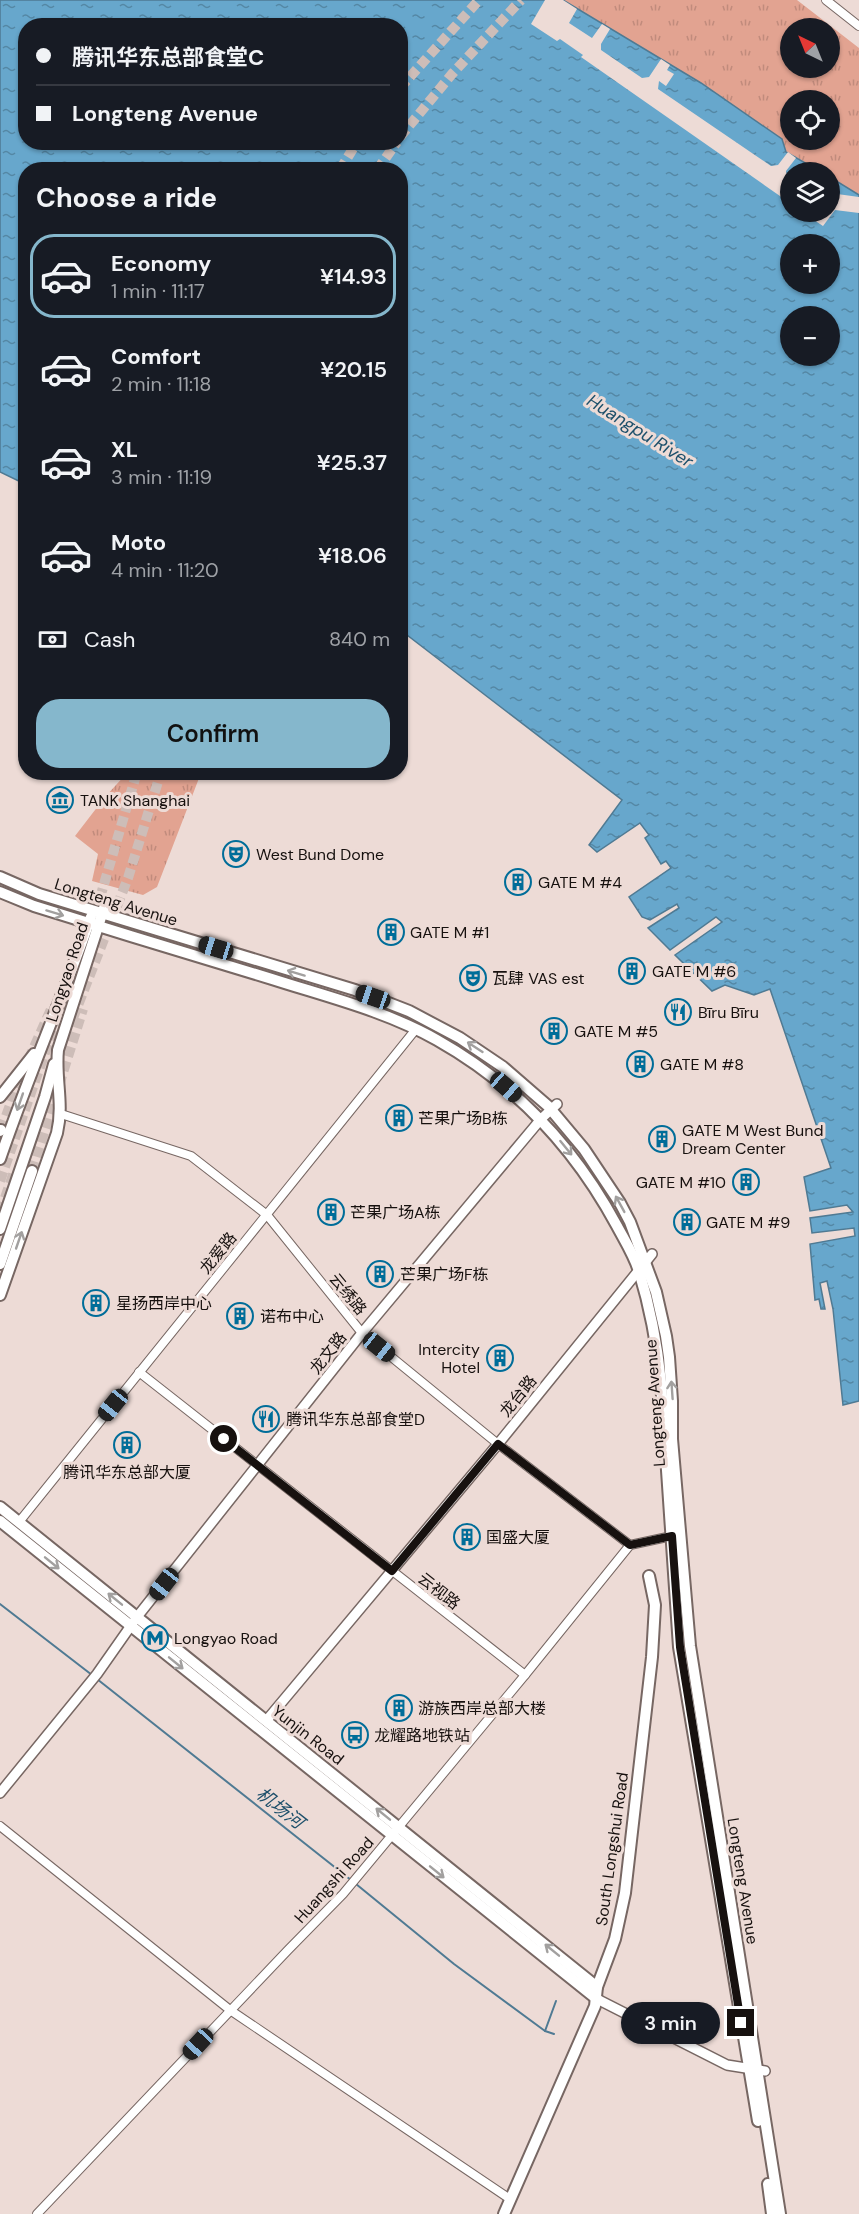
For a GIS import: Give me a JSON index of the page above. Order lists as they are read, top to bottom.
{
  "streets": {
    "main road": [
      "Longteng Avenue",
      "Longyao Road",
      "Yunjin Road",
      "South Longshui Road"
    ],
    "street": [
      "龙爱路",
      "云绣路",
      "龙文路",
      "龙台路",
      "云视路",
      "Huangshi Road"
    ]
  },
  "crossings": [
    ["Longteng Avenue", "Longyao Road"],
    ["Longteng Avenue", "龙爱路"],
    ["Longteng Avenue", "龙文路"],
    ["Longteng Avenue", "龙台路"],
    ["Longyao Road", "云绣路"],
    ["龙爱路", "云绣路"],
    ["龙爱路", "云视路"],
    ["龙爱路", "Yunjin Road"],
    ["云绣路", "龙文路"],
    ["云绣路", "龙台路"],
    ["云绣路", "Huangshi Road"],
    ["龙文路", "云视路"],
    ["龙文路", "Yunjin Road"],
    ["龙台路", "云视路"],
    ["龙台路", "Yunjin Road"],
    ["云视路", "Huangshi Road"],
    ["Yunjin Road", "South Longshui Road"],
    ["Yunjin Road", "Huangshi Road"]
  ],
  "water": ["Huangpu River", "机场河"],
  "places": {
    "museum": ["TANK Shanghai"],
    "theatre": ["West Bund Dome", "瓦肆 VAS est"],
    "building": [
      "GATE M #4",
      "GATE M #1",
      "GATE M #6",
      "GATE M #5",
      "GATE M #8",
      "芒果广场B栋",
      "GATE M West Bund Dream Center",
      "GATE M #10",
      "芒果广场A栋",
      "GATE M #9",
      "芒果广场F栋",
      "星扬西岸中心",
      "诺布中心",
      "Intercity Hotel",
      "腾讯华东总部大厦",
      "国盛大厦",
      "游族西岸总部大楼"
    ],
    "restaurant": ["Bīru Bīru", "腾讯华东总部食堂D"],
    "metro station": ["Longyao Road"],
    "bus stop": ["龙耀路地铁站"]
  },
  "north": "top left",
  "page": {
    "map_buttons": ["+", "−"],
    "banner": ["腾讯华东总部食堂C", "Longteng Avenue"],
    "heading": "Choose a ride",
    "list": [
      {
        "name": "Economy",
        "note": "1 min · 11:17",
        "value": "¥14.93"
      },
      {
        "name": "Comfort",
        "note": "2 min · 11:18",
        "value": "¥20.15"
      },
      {
        "name": "XL",
        "note": "3 min · 11:19",
        "value": "¥25.37"
      },
      {
        "name": "Moto",
        "note": "4 min · 11:20",
        "value": "¥18.06"
      }
    ],
    "pay": ["Cash", "840 m"],
    "buttons": "Confirm",
    "bubble": "3 min"
  }
}
